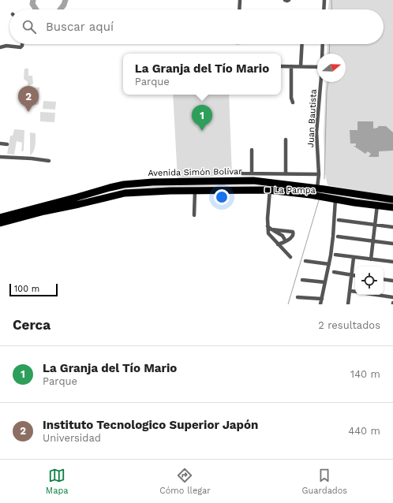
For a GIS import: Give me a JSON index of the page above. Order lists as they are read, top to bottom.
{
  "streets": {
    "highway": ["Avenida Simón Bolívar"],
    "street": ["Juan Bautista"]
  },
  "crossings": [
    ["Juan Bautista", "Avenida Simón Bolívar"]
  ],
  "places": {
    "transit": ["La Pampa"]
  },
  "scale_bar": "100 m",
  "north": "right",
  "page": {
    "search": "Buscar aquí",
    "popup": ["La Granja del Tío Mario", "Parque"],
    "pins": ["2", "1"],
    "scale": "100 m",
    "heading": ["Cerca", "2 resultados"],
    "list": [
      {
        "mark": "1",
        "name": "La Granja del Tío Mario",
        "note": "Parque",
        "value": "140 m"
      },
      {
        "mark": "2",
        "name": "Instituto Tecnologico Superior Japón",
        "note": "Universidad",
        "value": "440 m"
      }
    ],
    "nav": ["Mapa", "Cómo llegar", "Guardados"]
  }
}
